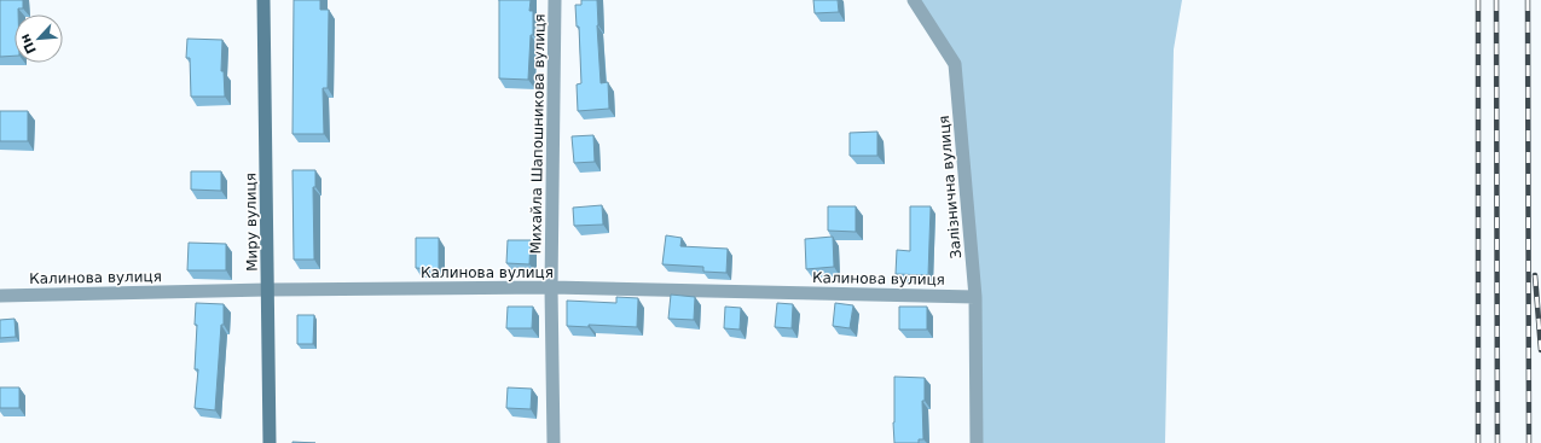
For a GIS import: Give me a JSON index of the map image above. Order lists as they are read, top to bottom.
{
  "streets": {
    "main road": ["Миру вулиця"],
    "street": ["Михайла Шапошникова вулиця", "Залізнична вулиця", "Калинова вулиця"]
  },
  "crossings": [
    ["Михайла Шапошникова вулиця", "Калинова вулиця"],
    ["Залізнична вулиця", "Калинова вулиця"],
    ["Миру вулиця", "Калинова вулиця"]
  ],
  "north": "bottom left"
}
